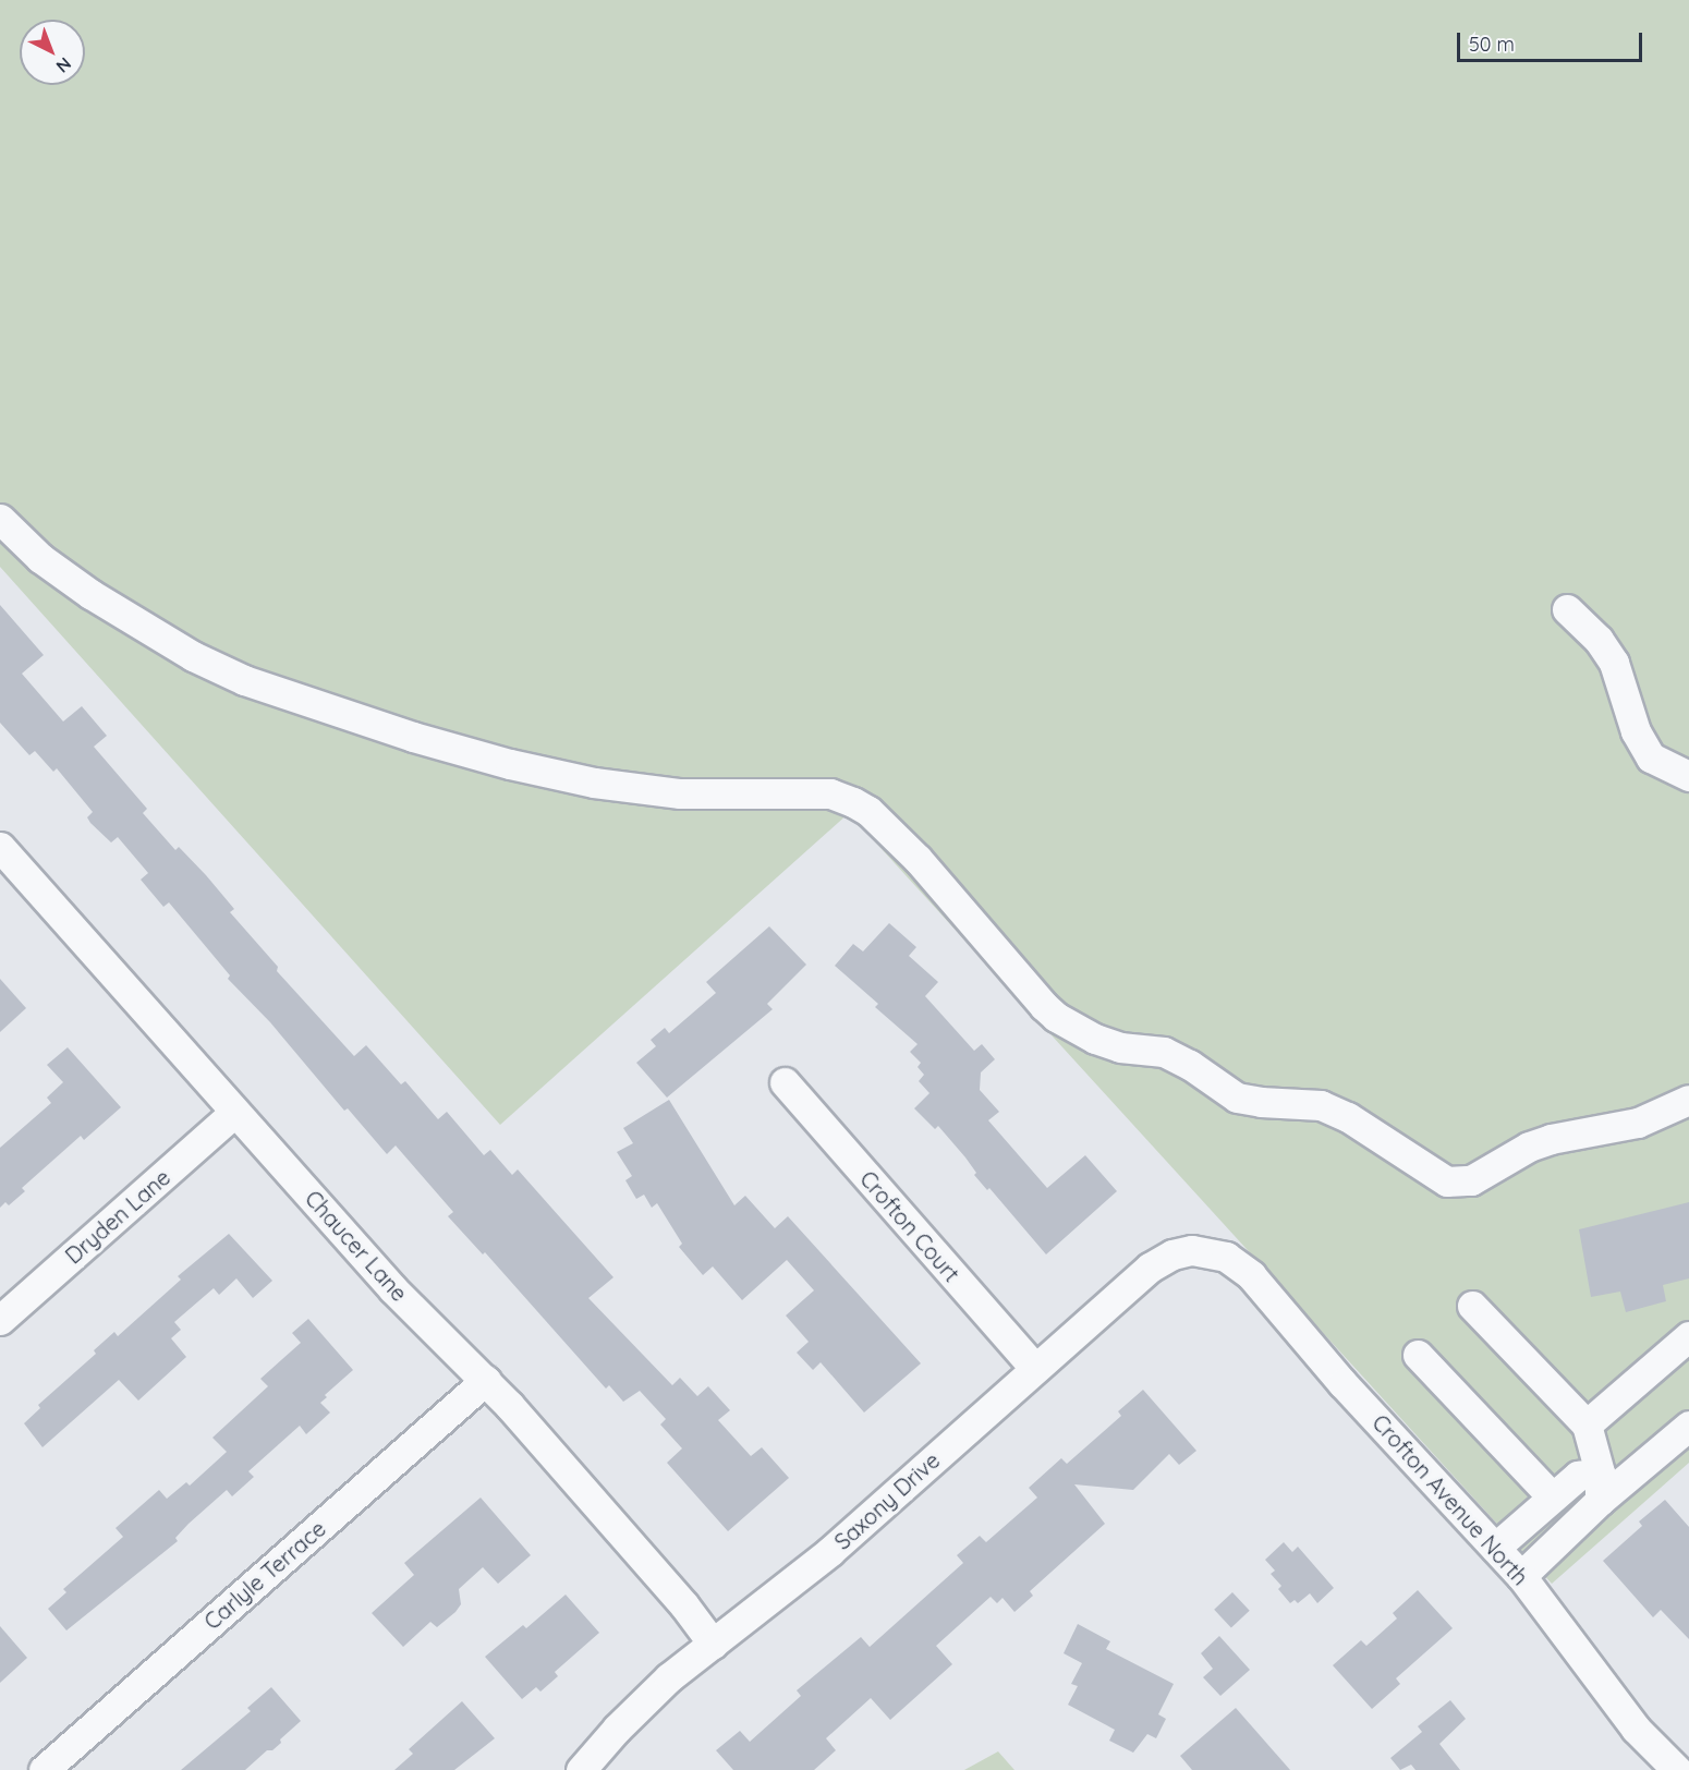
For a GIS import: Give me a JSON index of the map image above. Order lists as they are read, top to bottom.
{
  "streets": {
    "street": [
      "Dryden Lane",
      "Crofton Court",
      "Chaucer Lane",
      "Crofton Avenue North",
      "Saxony Drive",
      "Carlyle Terrace"
    ]
  },
  "crossings": [
    ["Dryden Lane", "Chaucer Lane"],
    ["Crofton Court", "Saxony Drive"],
    ["Chaucer Lane", "Saxony Drive"],
    ["Chaucer Lane", "Carlyle Terrace"],
    ["Crofton Avenue North", "Saxony Drive"]
  ],
  "scale_bar": "50 m",
  "north": "bottom right"
}
